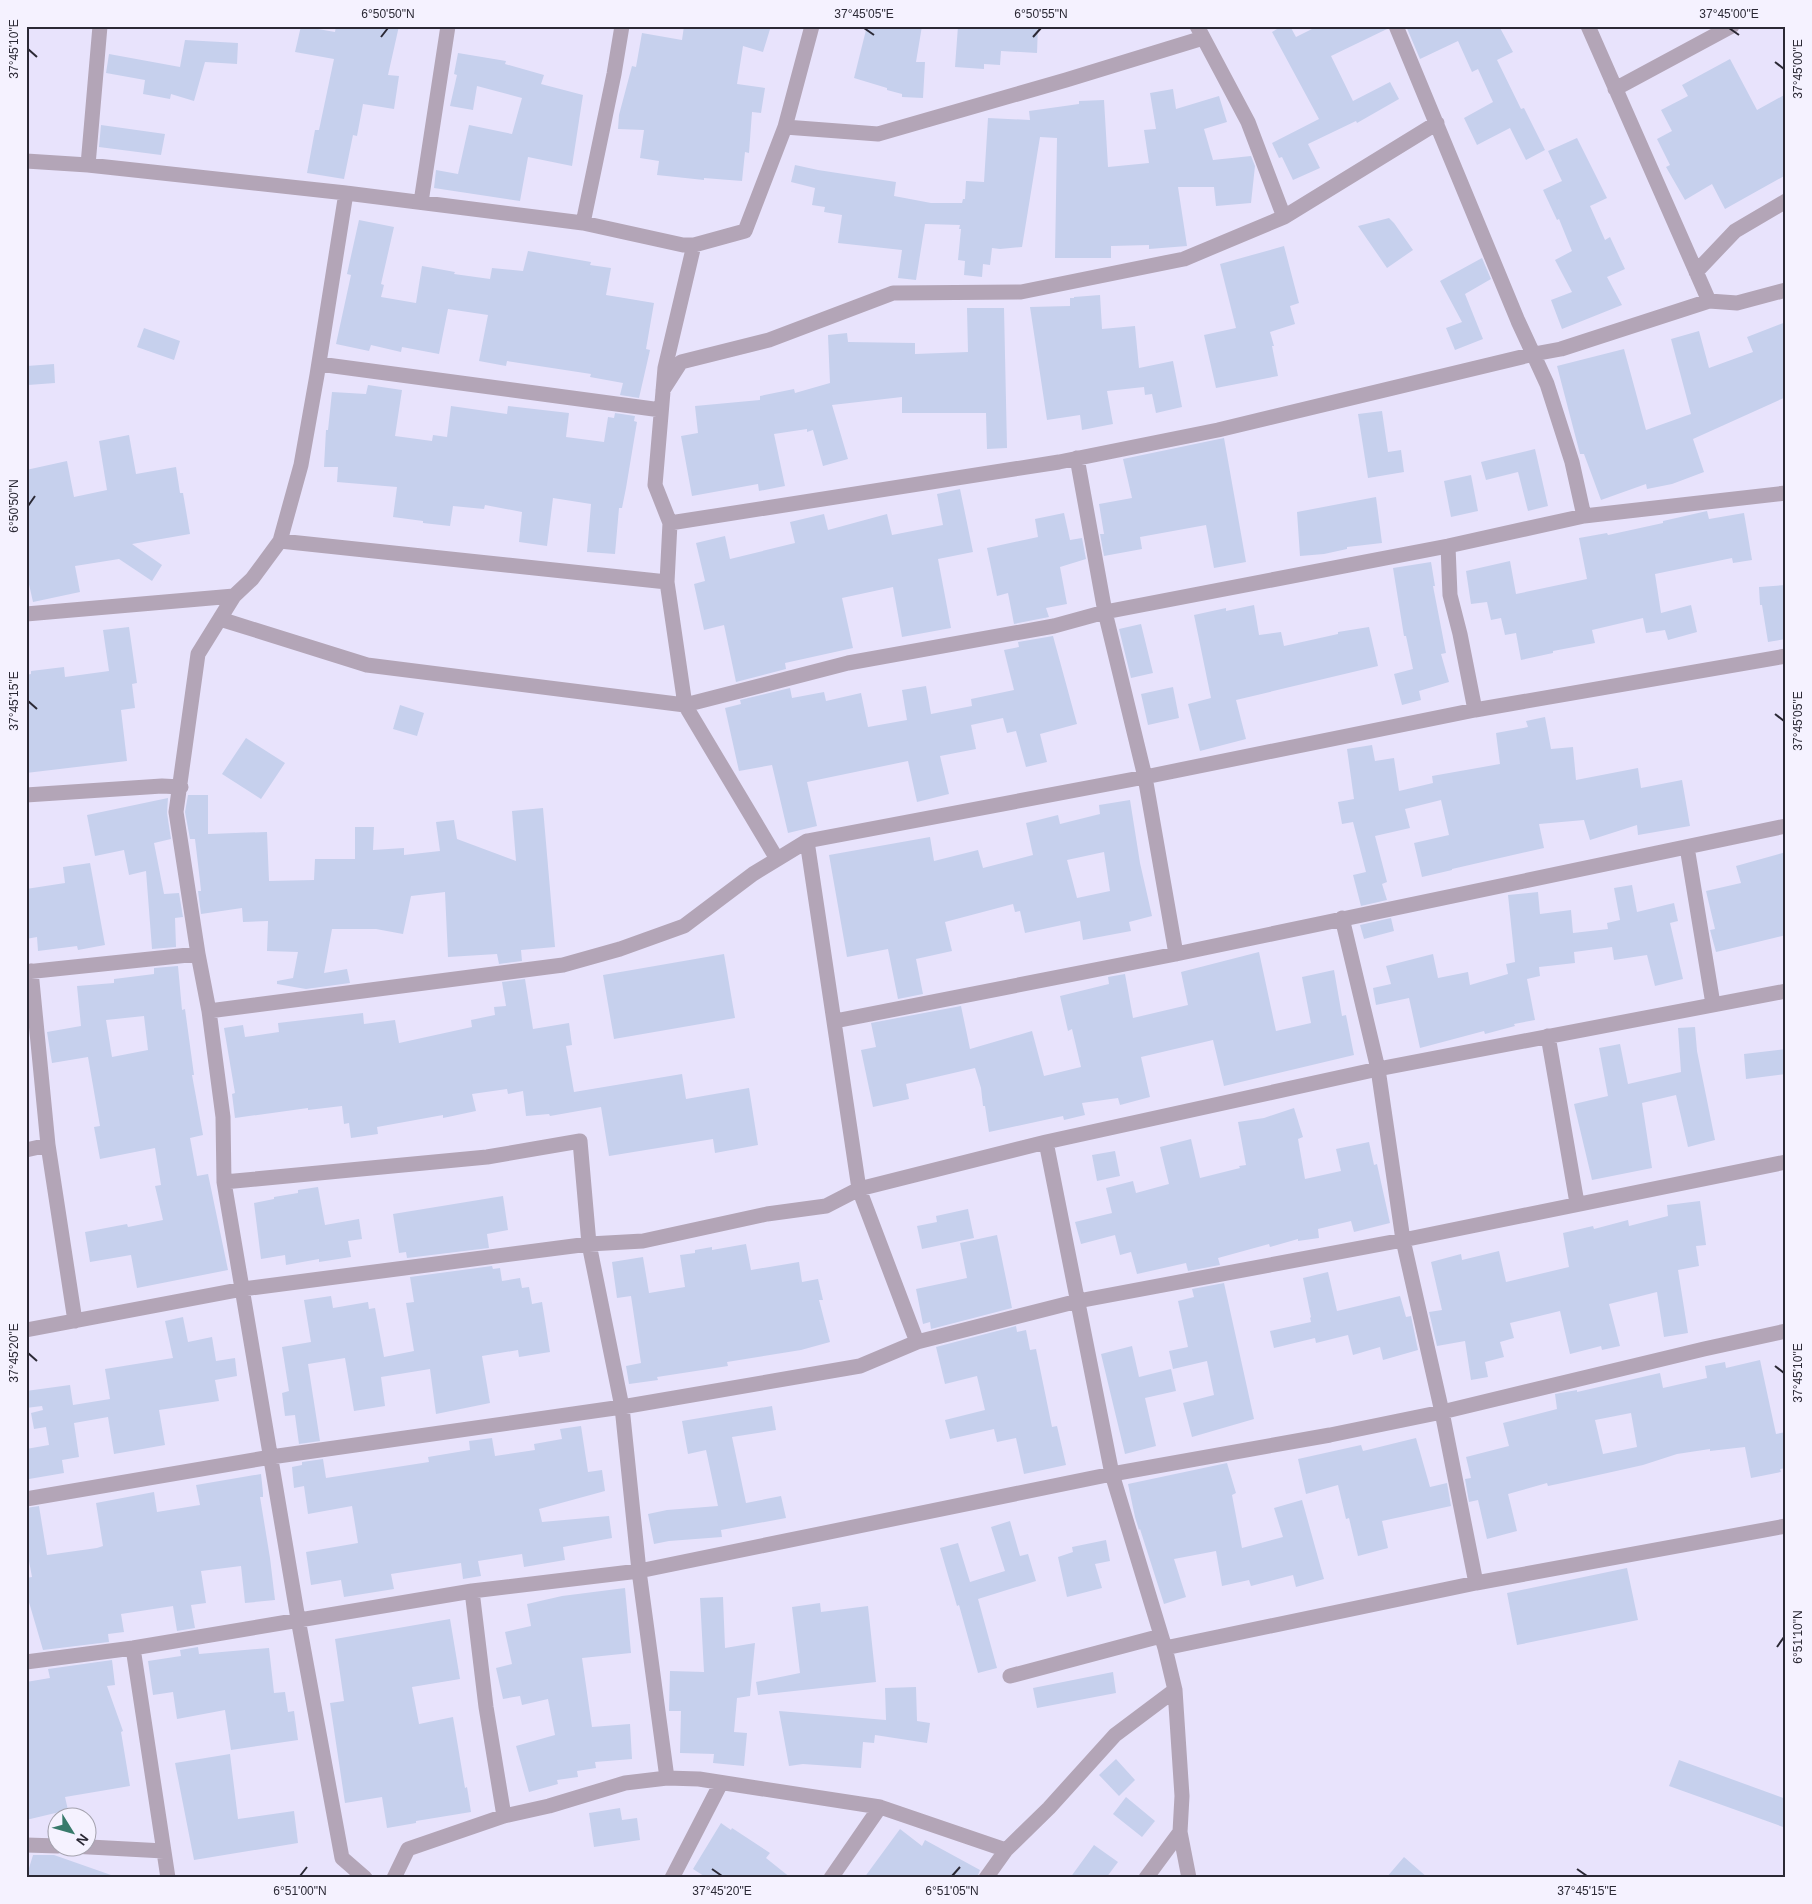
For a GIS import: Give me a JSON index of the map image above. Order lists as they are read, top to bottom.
{
  "north": "bottom right",
  "coordinates": [
    "6°50'50\"N",
    "37°45'05\"E",
    "6°50'55\"N",
    "37°45'00\"E",
    "37°45'10\"E",
    "37°45'15\"E",
    "37°45'20\"E",
    "6°51'10\"N",
    "6°51'00\"N",
    "6°51'05\"N"
  ]
}
